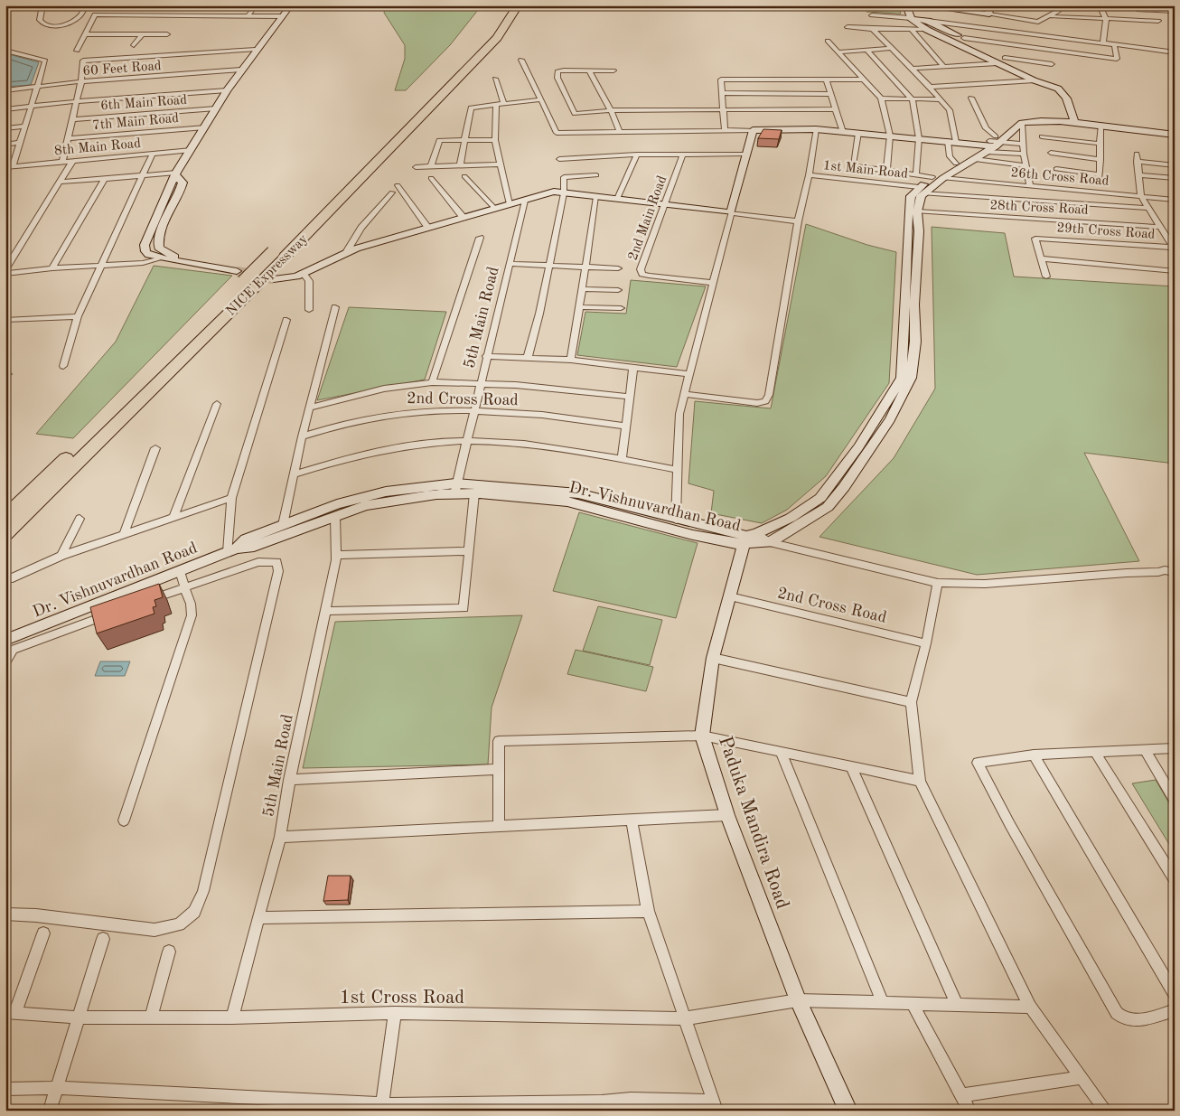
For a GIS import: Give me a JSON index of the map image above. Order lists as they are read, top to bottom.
{
  "streets": {
    "highway": ["NICE Expressway"],
    "street": [
      "60 Feet Road",
      "6th Main Road",
      "7th Main Road",
      "8th Main Road",
      "1st Main Road",
      "26th Cross Road",
      "28th Cross Road",
      "2nd Main Road",
      "29th Cross Road",
      "5th Main Road",
      "2nd Cross Road",
      "Dr. Vishnuvardhan Road",
      "Paduka Mandira Road",
      "1st Cross Road"
    ]
  },
  "crossings": [
    ["1st Main Road", "Dr. Vishnuvardhan Road"],
    ["26th Cross Road", "Dr. Vishnuvardhan Road"],
    ["28th Cross Road", "Dr. Vishnuvardhan Road"],
    ["5th Main Road", "2nd Cross Road"],
    ["5th Main Road", "Dr. Vishnuvardhan Road"],
    ["5th Main Road", "1st Cross Road"],
    ["2nd Cross Road", "Paduka Mandira Road"],
    ["Dr. Vishnuvardhan Road", "Paduka Mandira Road"],
    ["Paduka Mandira Road", "1st Cross Road"]
  ]
}
